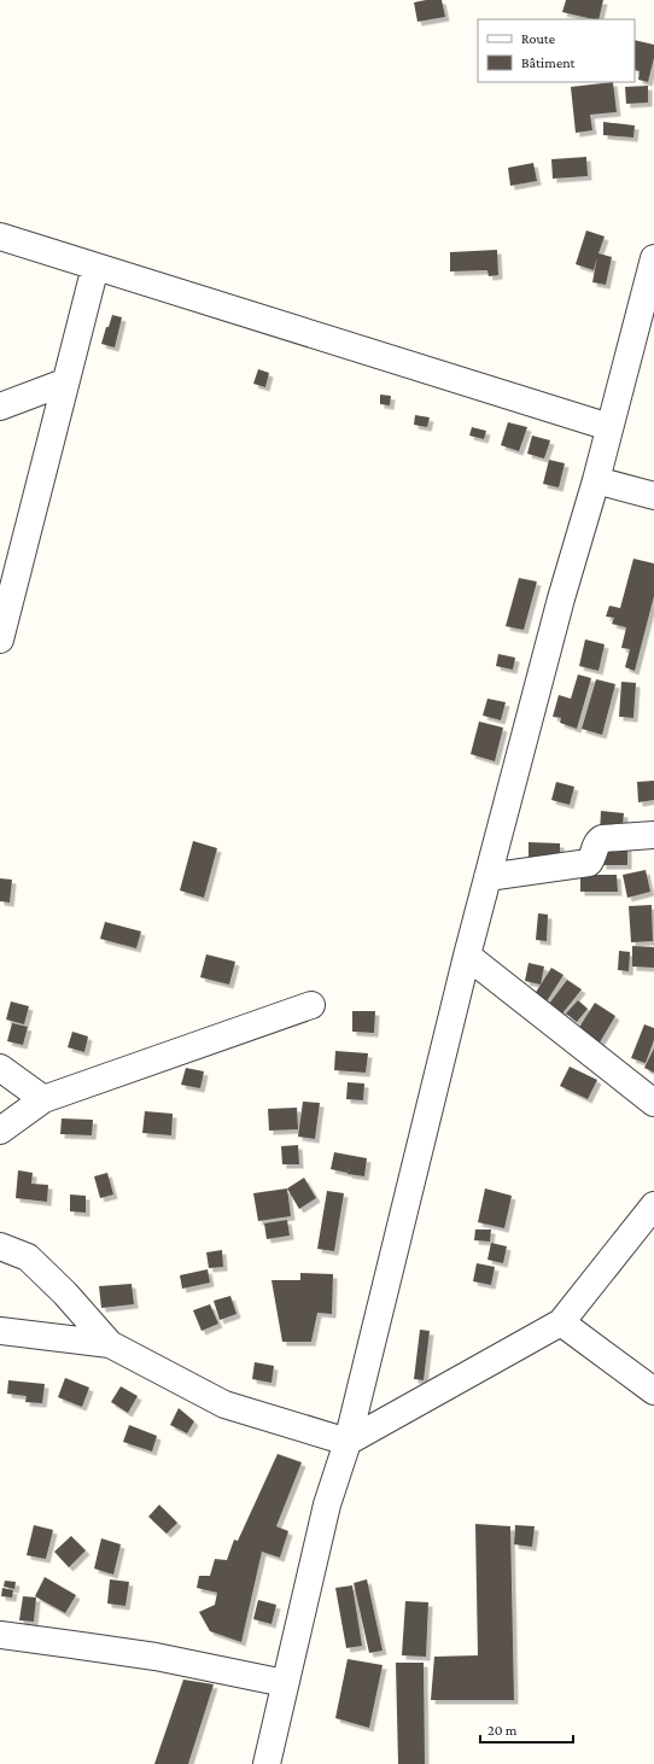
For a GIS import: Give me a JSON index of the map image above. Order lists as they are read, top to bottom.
{
  "legend": ["Route", "Bâtiment"],
  "scale_bar": "20 m"
}
